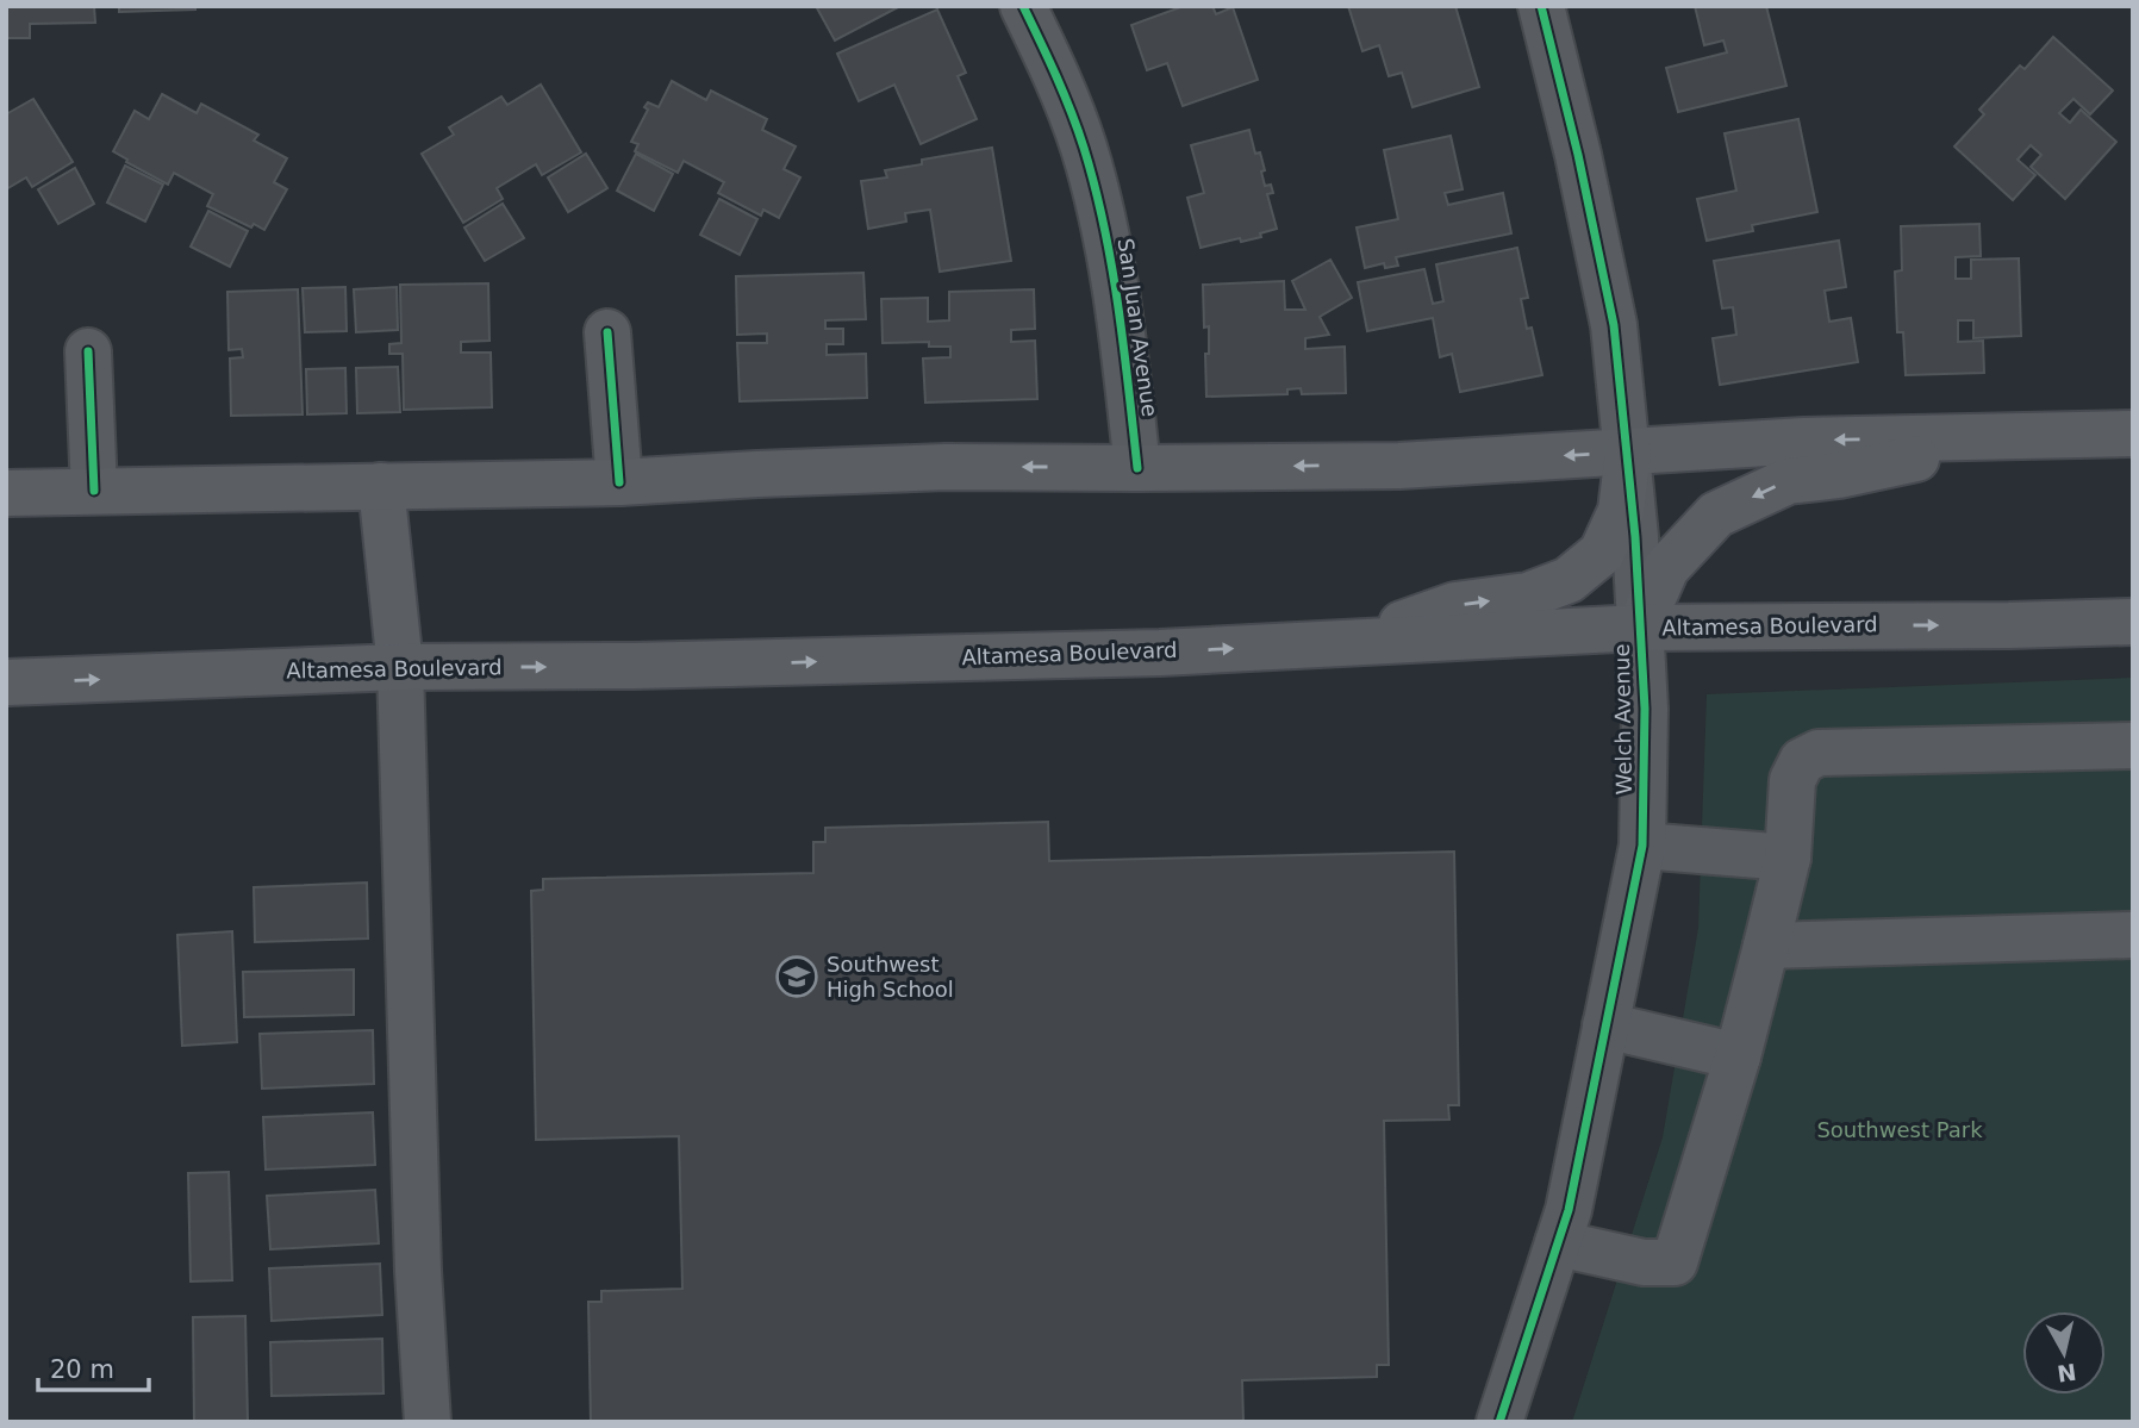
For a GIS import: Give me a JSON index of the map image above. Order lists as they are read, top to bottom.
{
  "streets": {
    "main road": ["Altamesa Boulevard"],
    "street": ["San Juan Avenue", "Welch Avenue"]
  },
  "crossings": [
    ["Altamesa Boulevard", "Welch Avenue"]
  ],
  "parks": ["Southwest Park"],
  "places": {
    "school or university": ["Southwest High School"]
  },
  "scale_bar": "20 m",
  "north": "bottom"
}
